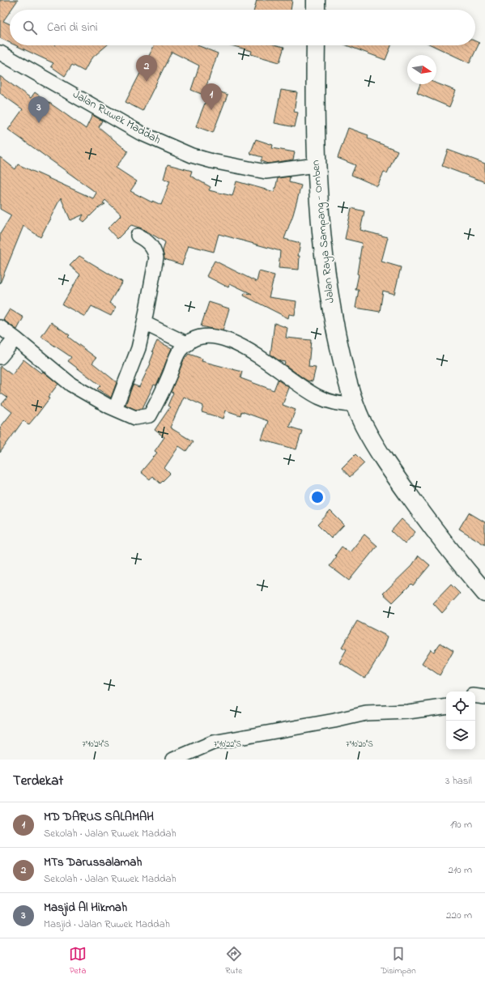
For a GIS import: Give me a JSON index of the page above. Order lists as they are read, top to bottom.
{
  "streets": {
    "main road": ["Jalan Raya Sampang - Omben"],
    "street": ["Jalan Ruwek Maddah"]
  },
  "crossings": [
    ["Jalan Ruwek Maddah", "Jalan Raya Sampang - Omben"]
  ],
  "north": "right",
  "page": {
    "search": "Cari di sini",
    "pins": ["2", "1", "3"],
    "heading": ["Terdekat", "3 hasil"],
    "list": [
      {
        "mark": "1",
        "name": "MD DARUS SALAMAH",
        "note": "Sekolah · Jalan Ruwek Maddah",
        "value": "190 m"
      },
      {
        "mark": "2",
        "name": "MTs Darussalamah",
        "note": "Sekolah · Jalan Ruwek Maddah",
        "value": "210 m"
      },
      {
        "mark": "3",
        "name": "Masjid Al Hikmah",
        "note": "Masjid · Jalan Ruwek Maddah",
        "value": "220 m"
      }
    ],
    "nav": ["Peta", "Rute", "Disimpan"]
  },
  "coordinates": ["7°10'24\"S", "7°10'22\"S", "7°10'20\"S"]
}
